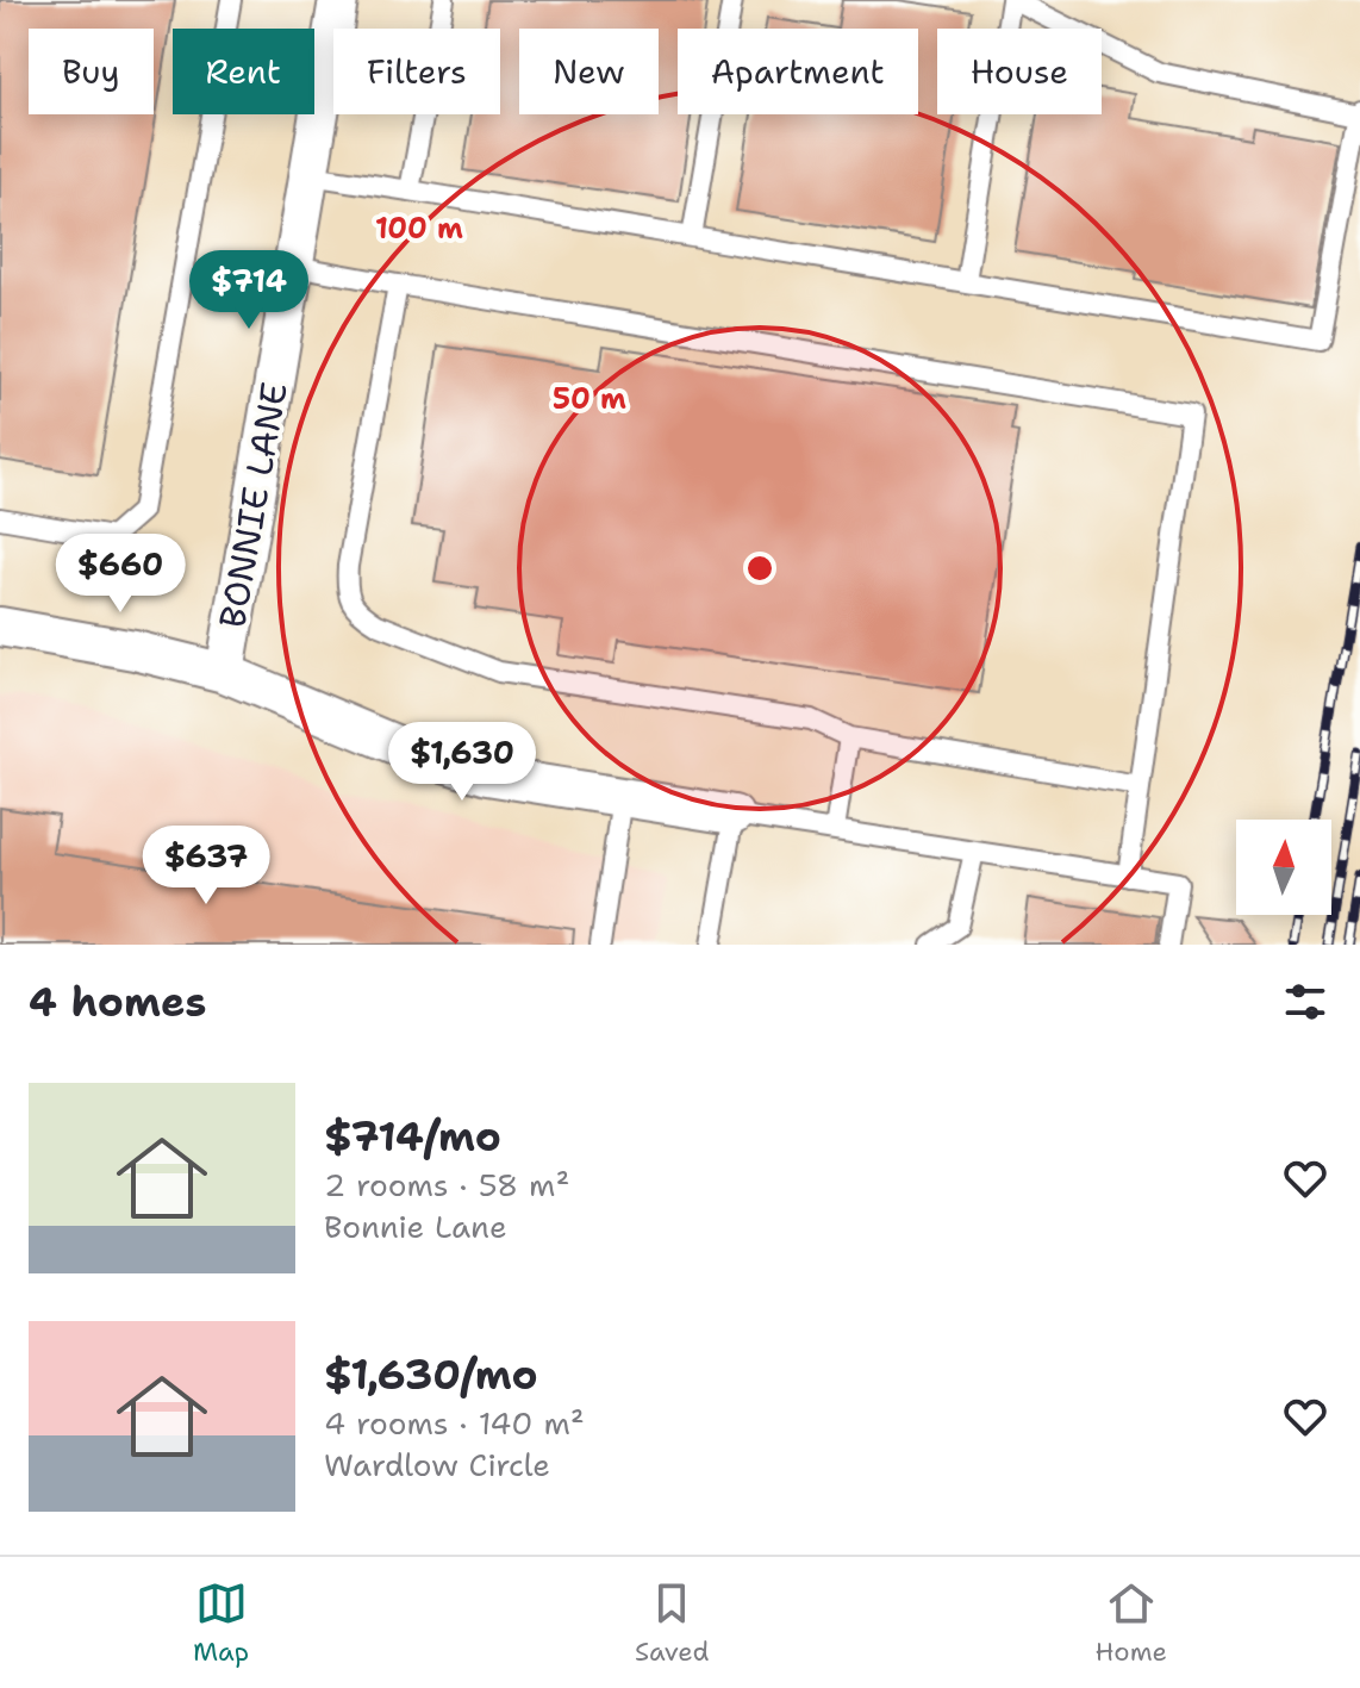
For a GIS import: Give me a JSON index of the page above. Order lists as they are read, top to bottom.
{
  "streets": {
    "street": ["BONNIE LANE"]
  },
  "north": "top",
  "page": {
    "chip": [
      "Buy",
      "Rent",
      "Filters",
      "New",
      "Apartment",
      "House"
    ],
    "price": [
      "$714",
      "$660",
      "$1,630",
      "$637"
    ],
    "heading": "4 homes",
    "list": [
      {
        "name": "$714/mo",
        "note": "2 rooms · 58 m² · Bonnie Lane"
      },
      {
        "name": "$1,630/mo",
        "note": "4 rooms · 140 m² · Wardlow Circle"
      }
    ],
    "tabs": ["Map", "Saved", "Home"]
  },
  "rings": ["100 m", "50 m"]
}
